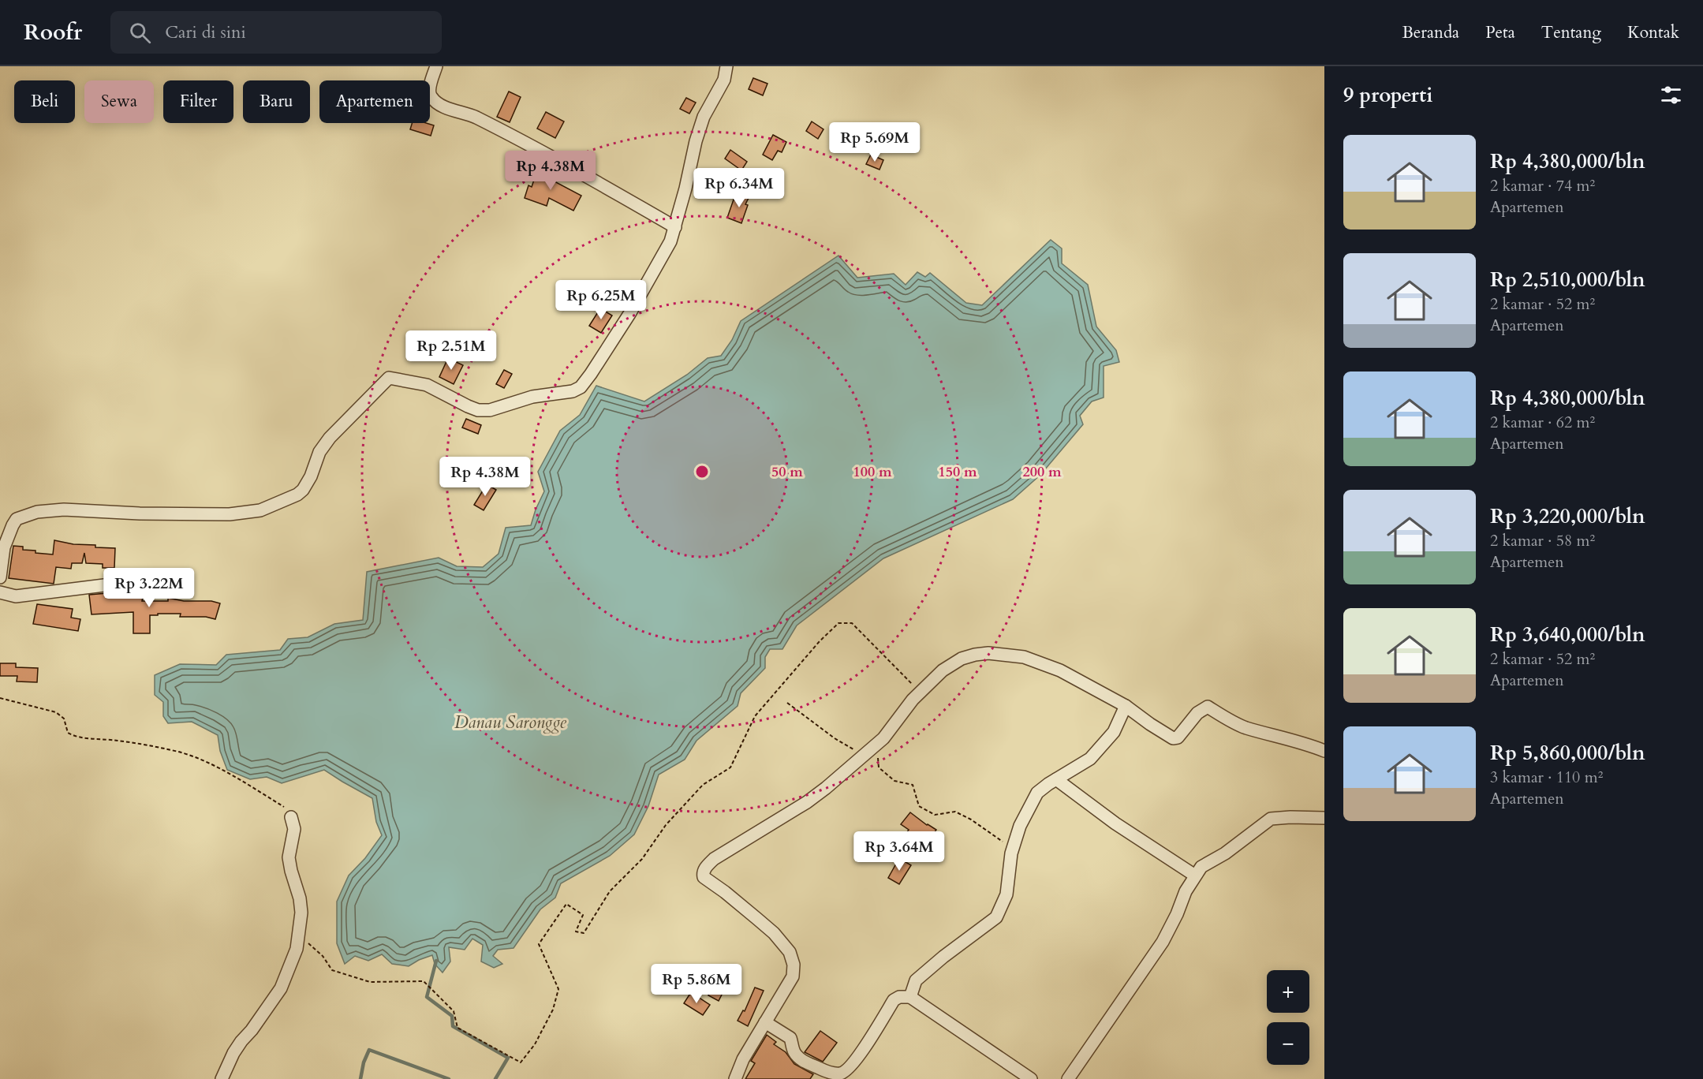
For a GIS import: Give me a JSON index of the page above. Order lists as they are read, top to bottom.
{
  "water": ["Danau Sarongge"],
  "page": {
    "header": "Roofr",
    "search": "Cari di sini",
    "nav": [
      "Beranda",
      "Peta",
      "Tentang",
      "Kontak"
    ],
    "heading": "9 properti",
    "chip": [
      "Beli",
      "Sewa",
      "Filter",
      "Baru",
      "Apartemen"
    ],
    "price": [
      "Rp 5.69M",
      "Rp 4.38M",
      "Rp 6.34M",
      "Rp 6.25M",
      "Rp 2.51M",
      "Rp 4.38M",
      "Rp 3.22M",
      "Rp 3.64M",
      "Rp 5.86M"
    ],
    "list": [
      {
        "name": "Rp 4,380,000/bln",
        "note": "2 kamar · 74 m² · Apartemen"
      },
      {
        "name": "Rp 2,510,000/bln",
        "note": "2 kamar · 52 m² · Apartemen"
      },
      {
        "name": "Rp 4,380,000/bln",
        "note": "2 kamar · 62 m² · Apartemen"
      },
      {
        "name": "Rp 3,220,000/bln",
        "note": "2 kamar · 58 m² · Apartemen"
      },
      {
        "name": "Rp 3,640,000/bln",
        "note": "2 kamar · 52 m² · Apartemen"
      },
      {
        "name": "Rp 5,860,000/bln",
        "note": "3 kamar · 110 m² · Apartemen"
      }
    ],
    "map_buttons": ["+", "−"]
  },
  "rings": [
    "50 m",
    "100 m",
    "150 m",
    "200 m"
  ]
}
